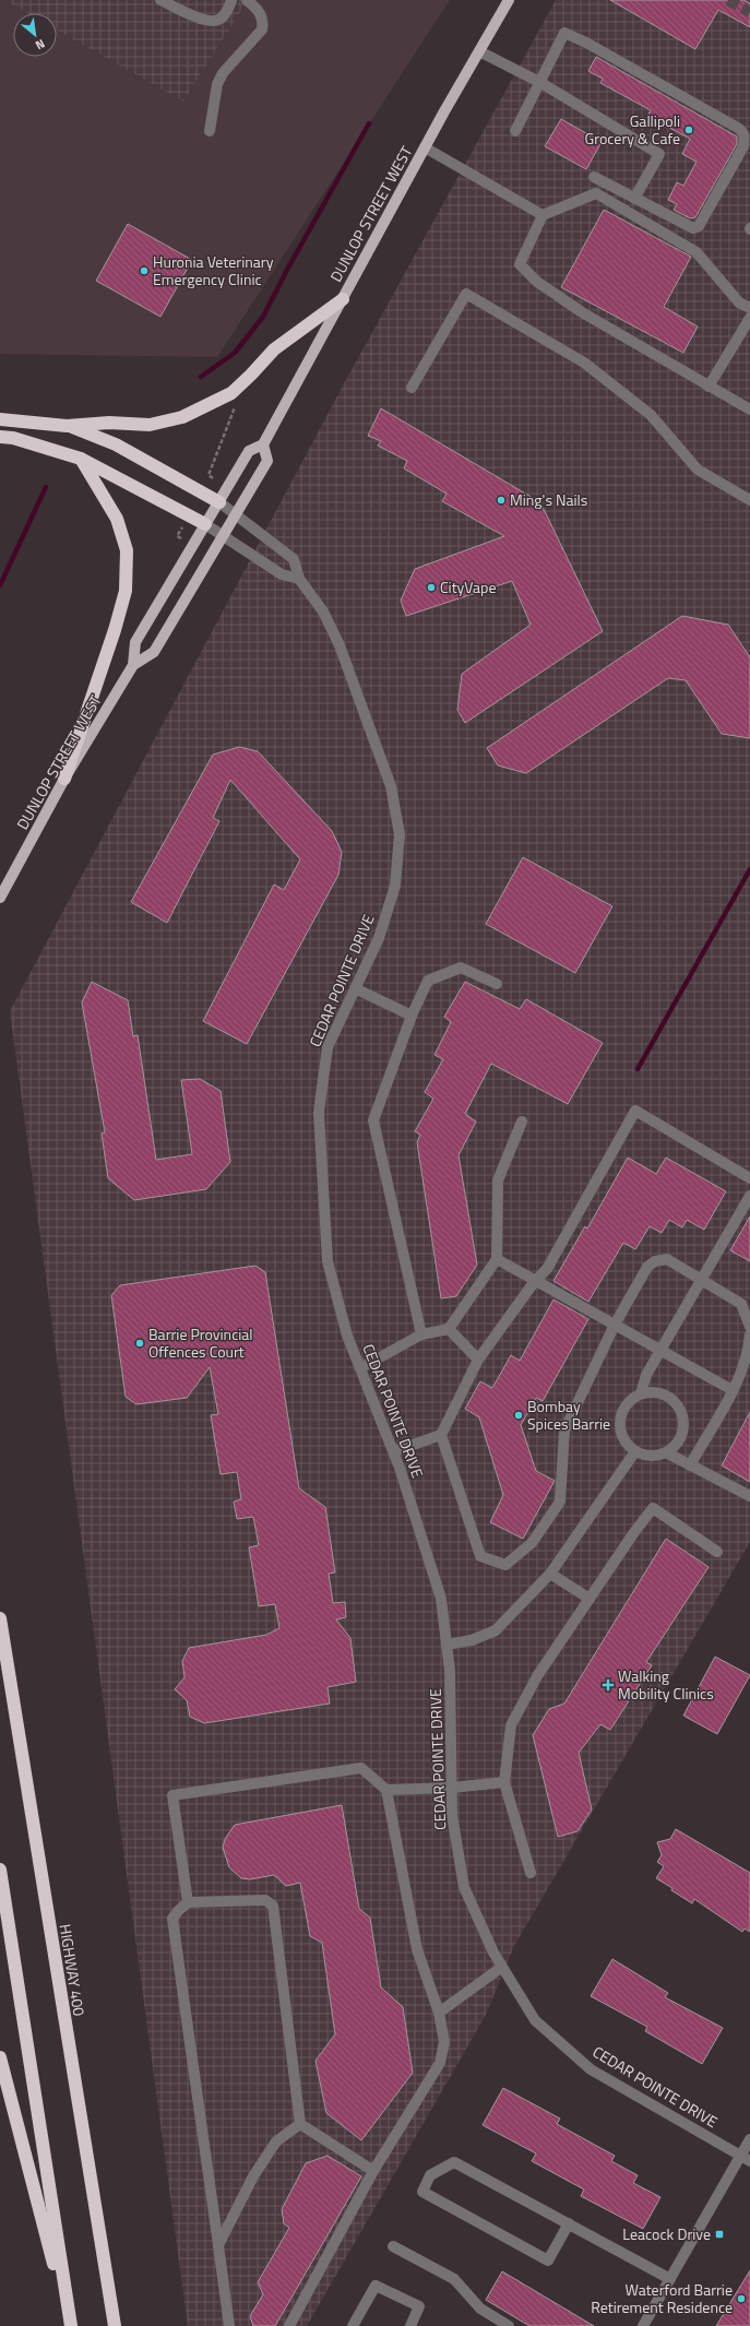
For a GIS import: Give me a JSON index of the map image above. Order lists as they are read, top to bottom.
{
  "streets": {
    "highway": ["HIGHWAY 400"],
    "main road": ["DUNLOP STREET WEST"],
    "street": ["CEDAR POINTE DRIVE"]
  },
  "crossings": [
    ["DUNLOP STREET WEST", "CEDAR POINTE DRIVE"]
  ],
  "places": {
    "other": [
      "Gallipoli Grocery & Cafe",
      "Huronia Veterinary Emergency Clinic",
      "Ming's Nails",
      "CityVape",
      "Barrie Provincial Offences Court",
      "Bombay Spices Barrie",
      "Waterford Barrie Retirement Residence"
    ],
    "health": ["Walking Mobility Clinics"],
    "transit": ["Leacock Drive"]
  },
  "north": "bottom right"
}
